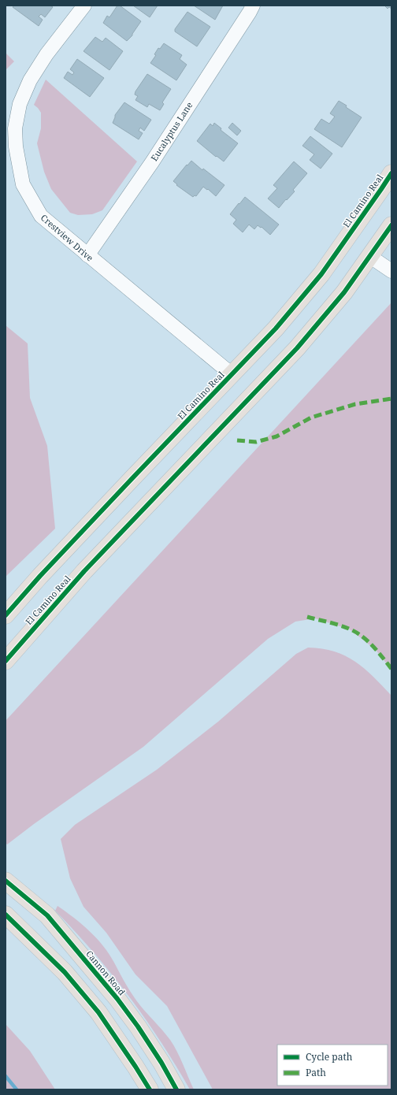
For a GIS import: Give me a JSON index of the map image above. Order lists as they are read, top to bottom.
{
  "streets": {
    "main road": ["El Camino Real", "Cannon Road"],
    "street": ["Eucalyptus Lane", "Crestview Drive"]
  },
  "crossings": [
    ["Eucalyptus Lane", "Crestview Drive"],
    ["El Camino Real", "Crestview Drive"]
  ],
  "legend": ["Cycle path", "Path"]
}
